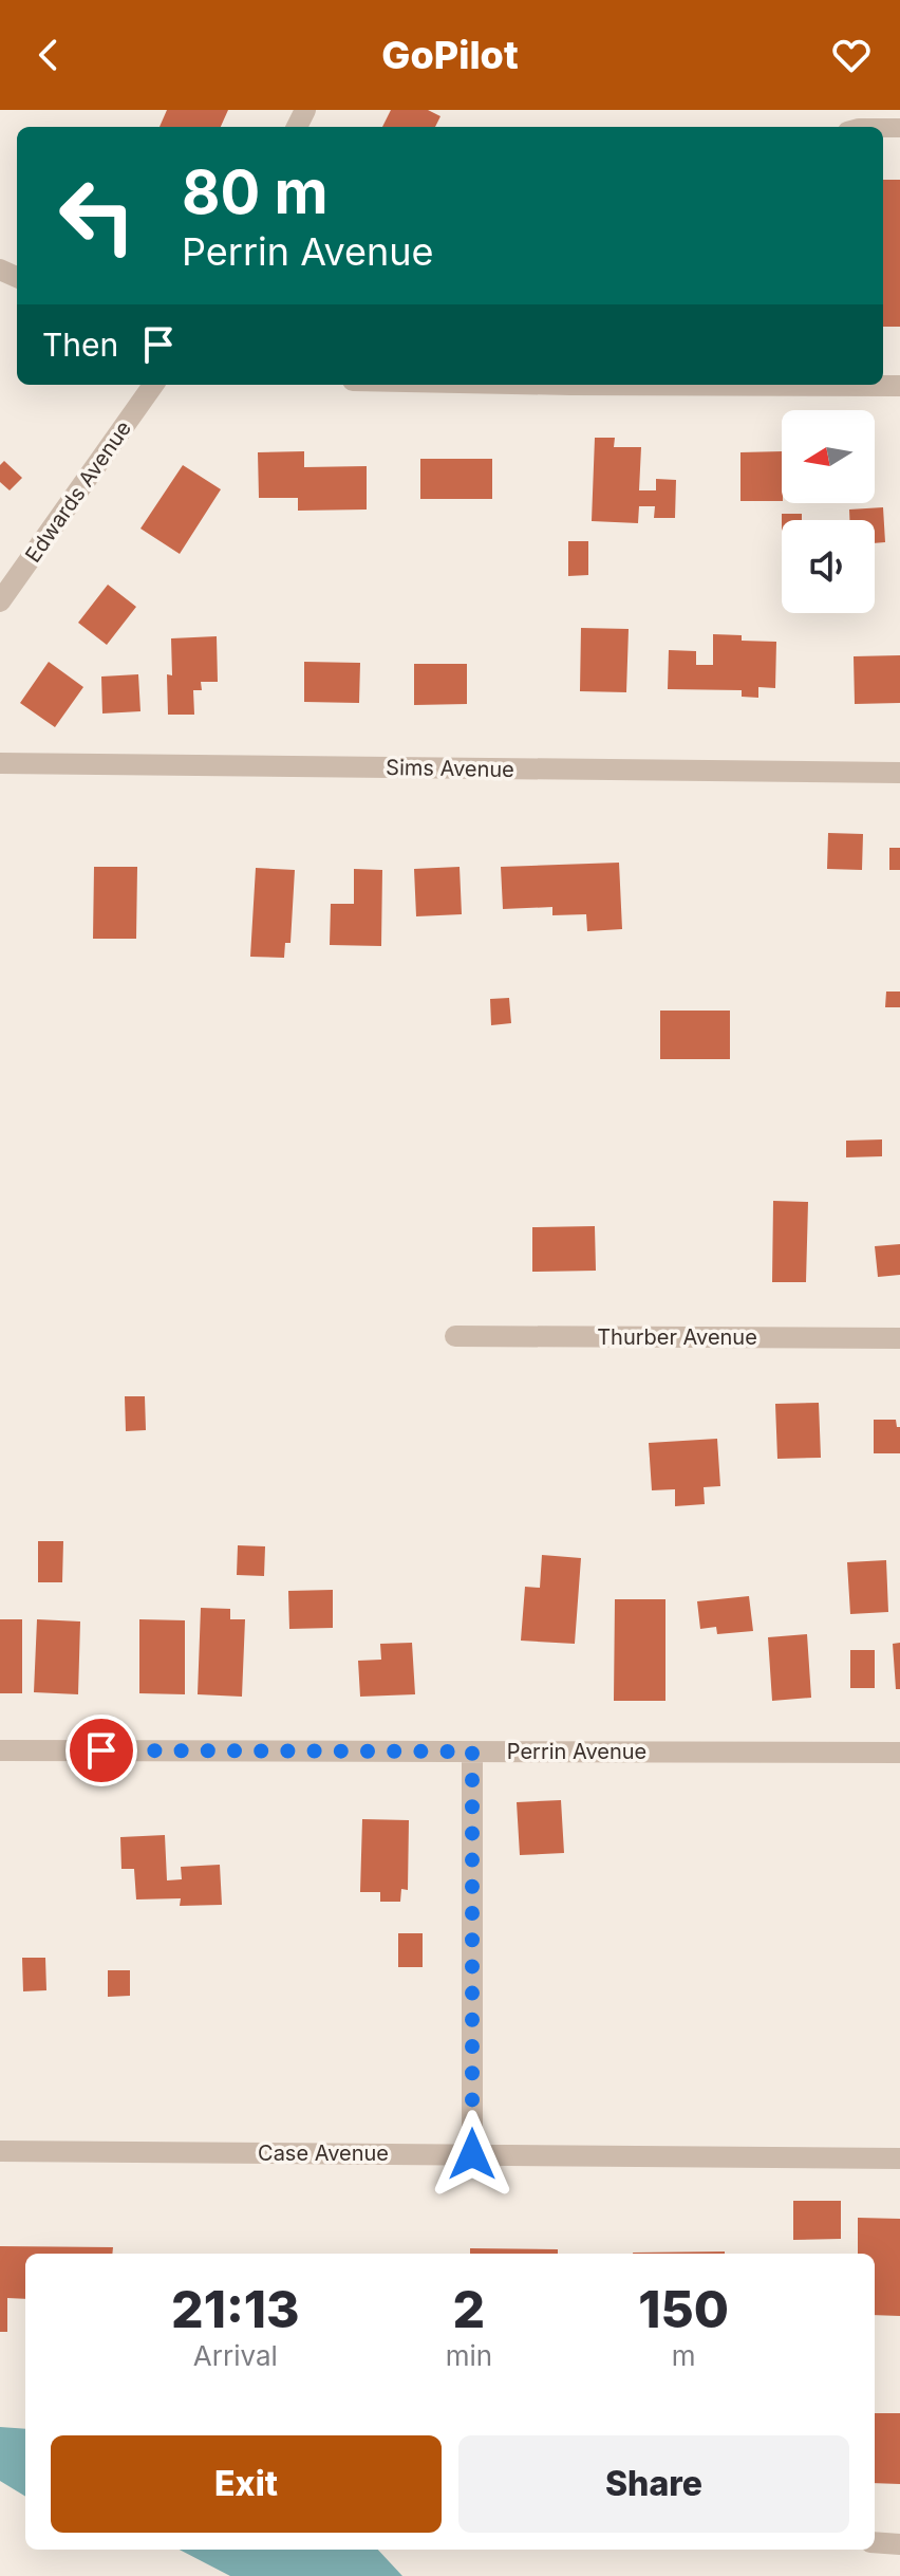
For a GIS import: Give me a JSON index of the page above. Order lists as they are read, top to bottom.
{
  "streets": {
    "street": [
      "Edwards Avenue",
      "Sims Avenue",
      "Thurber Avenue",
      "Perrin Avenue",
      "Case Avenue"
    ]
  },
  "north": "left",
  "page": {
    "header": "GoPilot",
    "turn": ["80 m", "Perrin Avenue"],
    "then": "Then",
    "eta": [
      "21:13",
      "Arrival",
      "2",
      "min",
      "150",
      "m"
    ],
    "buttons": ["Exit", "Share"]
  }
}
